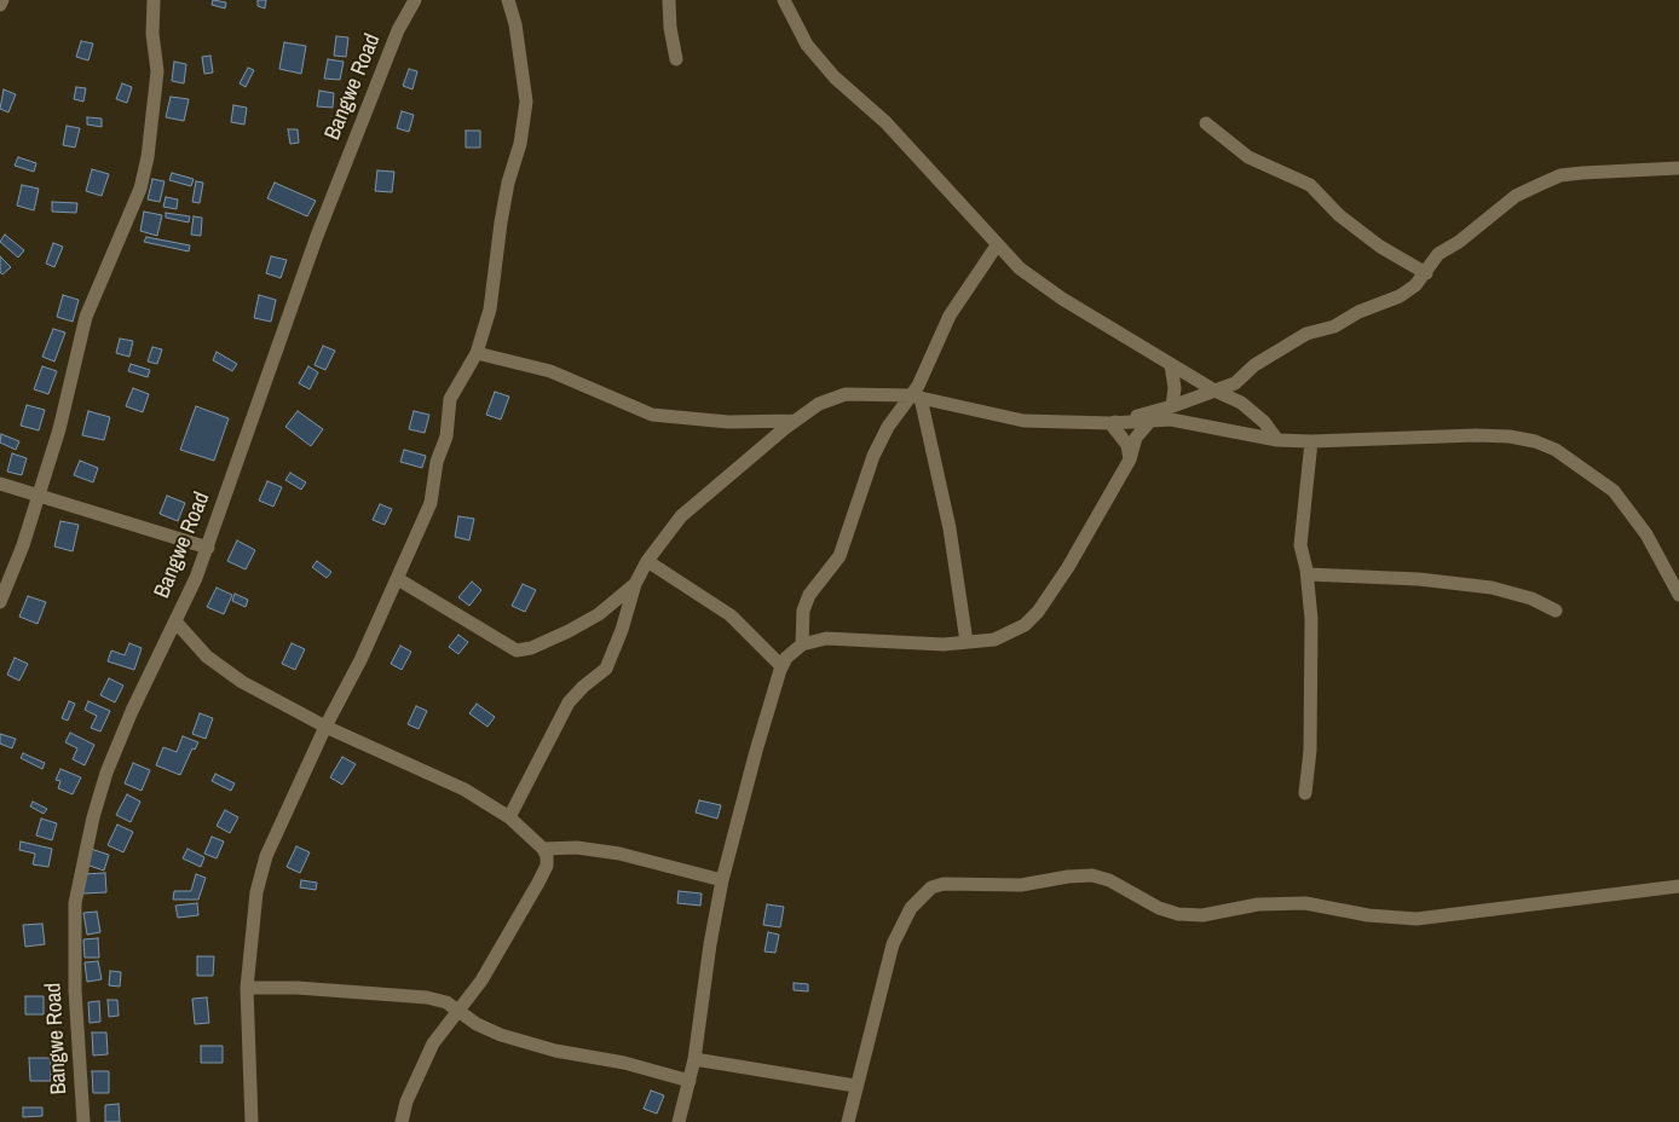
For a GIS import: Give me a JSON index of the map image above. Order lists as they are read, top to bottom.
{
  "streets": {
    "street": ["Bangwe Road"]
  }
}
